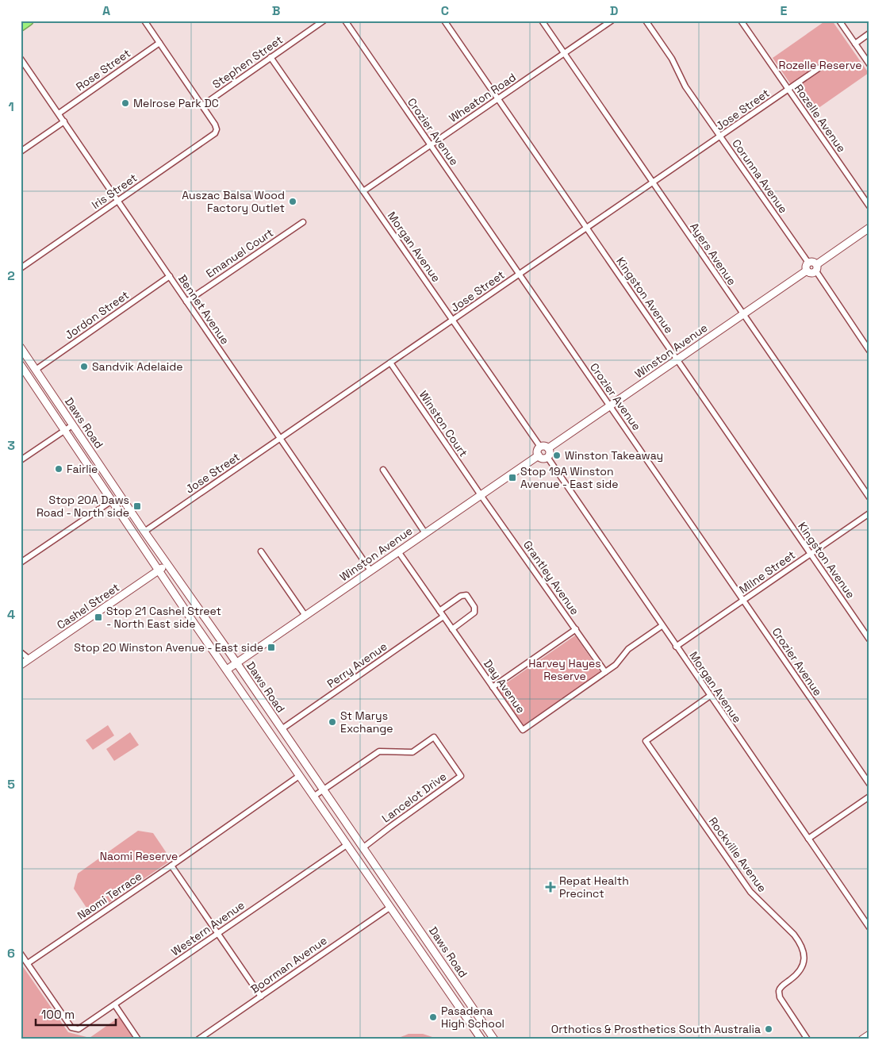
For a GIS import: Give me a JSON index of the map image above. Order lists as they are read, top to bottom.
{
  "streets": {
    "main road": ["Winston Avenue", "Daws Road", "Cashel Street"],
    "street": [
      "Stephen Street",
      "Rose Street",
      "Wheaton Road",
      "Jose Street",
      "Rozelle Avenue",
      "Crozier Avenue",
      "Corunna Avenue",
      "Iris Street",
      "Morgan Avenue",
      "Emanuel Court",
      "Ayers Avenue",
      "Kingston Avenue",
      "Bennet Avenue",
      "Jordon Street",
      "Winston Court",
      "Milne Street",
      "Grantley Avenue",
      "Perry Avenue",
      "Day Avenue",
      "Lancelot Drive",
      "Rockville Avenue",
      "Naomi Terrace",
      "Western Avenue",
      "Boorman Avenue"
    ]
  },
  "crossings": [
    ["Stephen Street", "Iris Street"],
    ["Stephen Street", "Morgan Avenue"],
    ["Rose Street", "Bennet Avenue"],
    ["Wheaton Road", "Crozier Avenue"],
    ["Wheaton Road", "Morgan Avenue"],
    ["Wheaton Road", "Ayers Avenue"],
    ["Wheaton Road", "Kingston Avenue"],
    ["Jose Street", "Rozelle Avenue"],
    ["Jose Street", "Crozier Avenue"],
    ["Jose Street", "Corunna Avenue"],
    ["Jose Street", "Morgan Avenue"],
    ["Jose Street", "Ayers Avenue"],
    ["Jose Street", "Kingston Avenue"],
    ["Jose Street", "Bennet Avenue"],
    ["Jose Street", "Daws Road"],
    ["Jose Street", "Winston Court"],
    ["Crozier Avenue", "Winston Avenue"],
    ["Crozier Avenue", "Milne Street"],
    ["Corunna Avenue", "Winston Avenue"],
    ["Iris Street", "Bennet Avenue"],
    ["Morgan Avenue", "Winston Avenue"],
    ["Morgan Avenue", "Milne Street"],
    ["Morgan Avenue", "Day Avenue"],
    ["Morgan Avenue", "Rockville Avenue"],
    ["Emanuel Court", "Bennet Avenue"],
    ["Ayers Avenue", "Winston Avenue"],
    ["Kingston Avenue", "Winston Avenue"],
    ["Kingston Avenue", "Milne Street"],
    ["Bennet Avenue", "Jordon Street"],
    ["Bennet Avenue", "Winston Avenue"],
    ["Jordon Street", "Daws Road"],
    ["Winston Avenue", "Daws Road"],
    ["Winston Avenue", "Winston Court"],
    ["Winston Avenue", "Grantley Avenue"],
    ["Winston Avenue", "Day Avenue"],
    ["Daws Road", "Cashel Street"],
    ["Daws Road", "Perry Avenue"],
    ["Daws Road", "Lancelot Drive"],
    ["Daws Road", "Naomi Terrace"],
    ["Daws Road", "Western Avenue"],
    ["Daws Road", "Boorman Avenue"],
    ["Winston Court", "Grantley Avenue"],
    ["Grantley Avenue", "Day Avenue"],
    ["Perry Avenue", "Day Avenue"],
    ["Naomi Terrace", "Western Avenue"]
  ],
  "parks": ["Rozelle Reserve", "Harvey Hayes Reserve", "Naomi Reserve"],
  "places": {
    "other": [
      "Melrose Park DC",
      "Auszac Balsa Wood Factory Outlet",
      "Sandvik Adelaide",
      "Winston Takeaway",
      "Fairlie",
      "St Marys Exchange",
      "Pasadena High School",
      "Orthotics & Prosthetics South Australia"
    ],
    "transit": [
      "Stop 19A Winston Avenue - East side",
      "Stop 20A Daws Road - North side",
      "Stop 21 Cashel Street - North East side",
      "Stop 20 Winston Avenue - East side"
    ],
    "health": ["Repat Health Precinct"]
  },
  "scale_bar": "100 m",
  "grid": {
    "columns": [
      "A",
      "B",
      "C",
      "D",
      "E"
    ],
    "rows": [
      "1",
      "2",
      "3",
      "4",
      "5",
      "6"
    ]
  }
}
